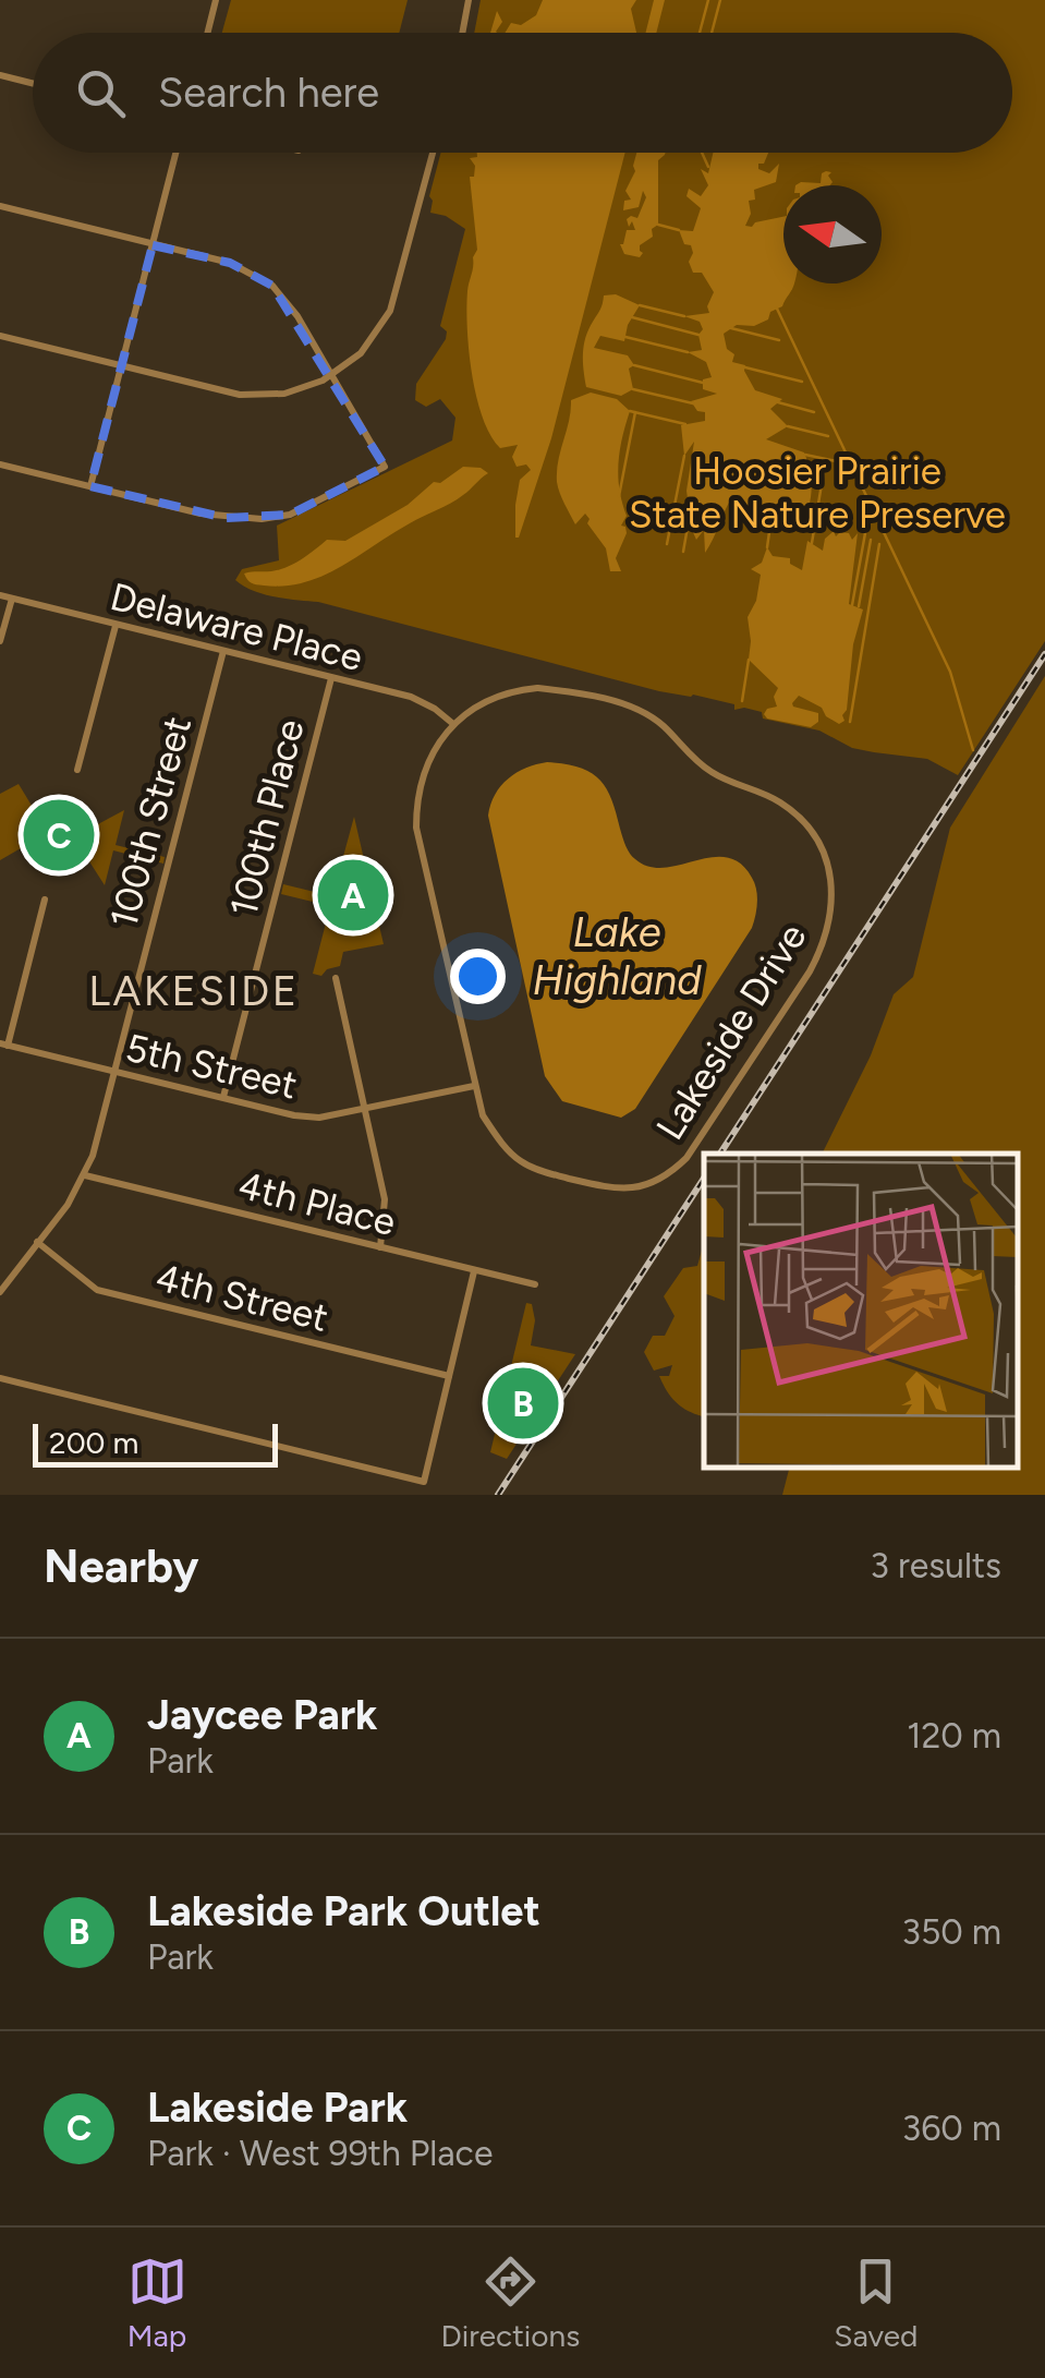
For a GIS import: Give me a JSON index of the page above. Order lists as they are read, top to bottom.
{
  "streets": {
    "street": [
      "Delaware Place",
      "100th Place",
      "100th Street",
      "Lakeside Drive",
      "5th Street",
      "4th Place",
      "4th Street"
    ]
  },
  "crossings": [
    ["Delaware Place", "100th Place"],
    ["Delaware Place", "100th Street"],
    ["Delaware Place", "Lakeside Drive"],
    ["100th Place", "5th Street"],
    ["100th Street", "5th Street"],
    ["100th Street", "4th Place"],
    ["Lakeside Drive", "5th Street"]
  ],
  "districts": ["LAKESIDE"],
  "water": ["Lake Highland"],
  "parks": ["Hoosier Prairie State Nature Preserve"],
  "scale_bar": "200 m",
  "north": "left",
  "page": {
    "search": "Search here",
    "pins": ["C", "A", "B"],
    "scale": "200 m",
    "heading": ["Nearby", "3 results"],
    "list": [
      {
        "mark": "A",
        "name": "Jaycee Park",
        "note": "Park",
        "value": "120 m"
      },
      {
        "mark": "B",
        "name": "Lakeside Park Outlet",
        "note": "Park",
        "value": "350 m"
      },
      {
        "mark": "C",
        "name": "Lakeside Park",
        "note": "Park · West 99th Place",
        "value": "360 m"
      }
    ],
    "nav": ["Map", "Directions", "Saved"]
  }
}
